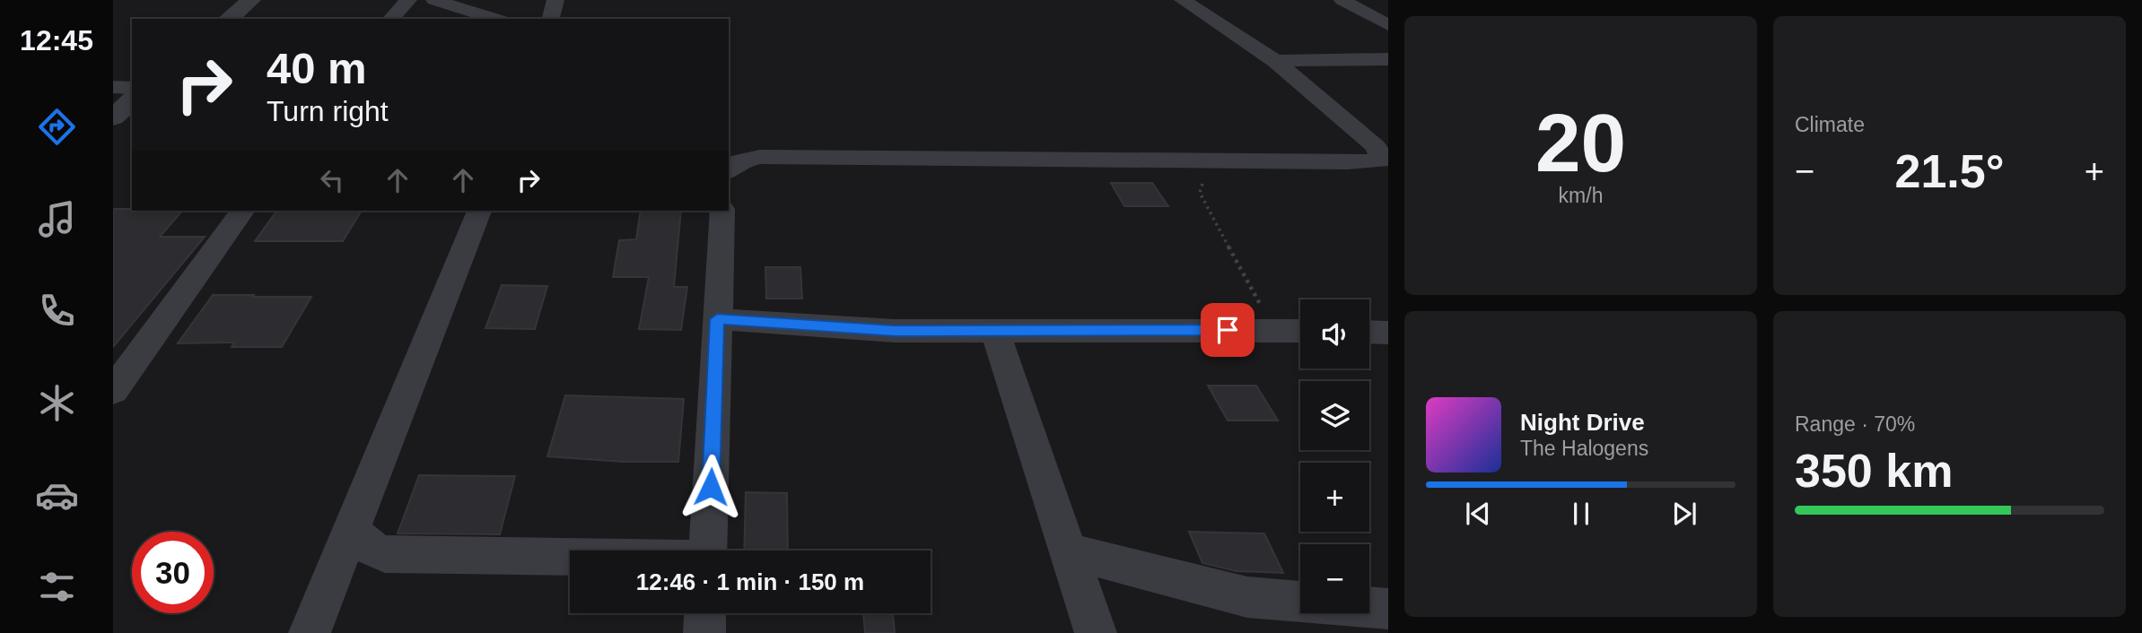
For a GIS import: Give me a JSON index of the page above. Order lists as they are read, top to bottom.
{
  "page": {
    "tabs": "12:45",
    "tile": [
      ["20", "km/h"],
      "Climate",
      ["Range · 70%", "350 km"]
    ],
    "turn": ["40 m", "Turn right"],
    "heat": ["−", "21.5°", "+"],
    "map_buttons": ["+", "−"],
    "song": ["Night Drive", "The Halogens"],
    "limit": "30",
    "trip": "12:46 · 1 min · 150 m"
  }
}
